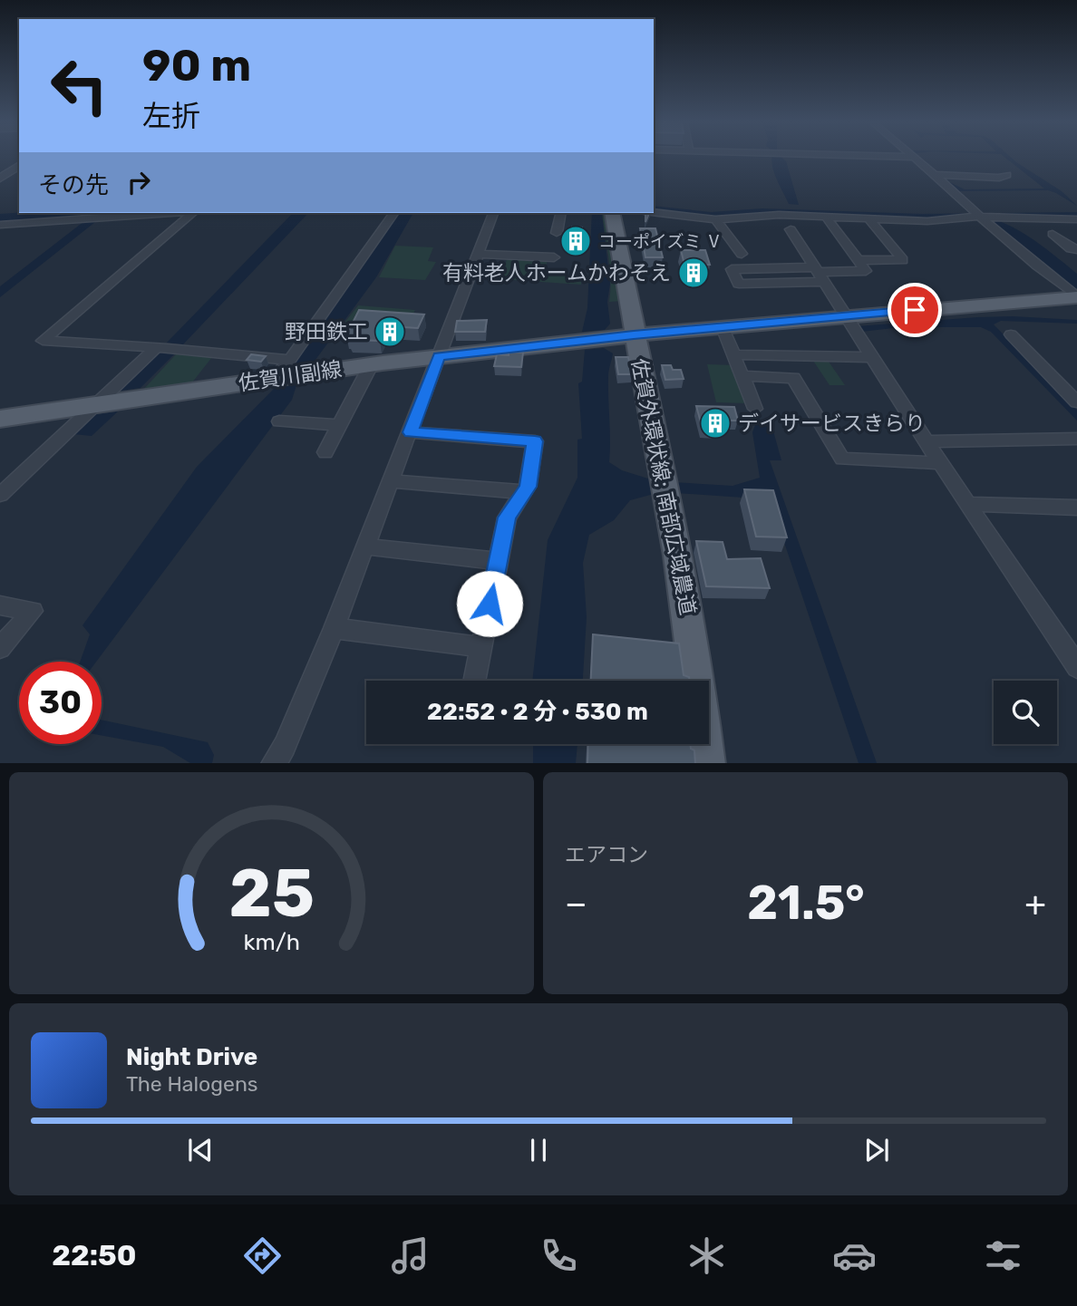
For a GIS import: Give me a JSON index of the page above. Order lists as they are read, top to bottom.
{
  "streets": {
    "main road": ["佐賀川副線", "佐賀外環状線; 南部広域農道"]
  },
  "crossings": [
    ["佐賀川副線", "佐賀外環状線; 南部広域農道"]
  ],
  "places": {
    "building": [
      "コーポイズミ Ⅴ",
      "有料老人ホームかわそえ",
      "野田鉄工",
      "デイサービスきらり"
    ]
  },
  "page": {
    "turn": ["90 m", "左折"],
    "then": "その先",
    "limit": "30",
    "trip": "22:52 · 2 分 · 530 m",
    "tile": "エアコン",
    "heat": ["−", "21.5°", "+"],
    "song": ["Night Drive", "The Halogens"],
    "tabs": "22:50",
    "gauge": ["25", "km/h"]
  }
}
